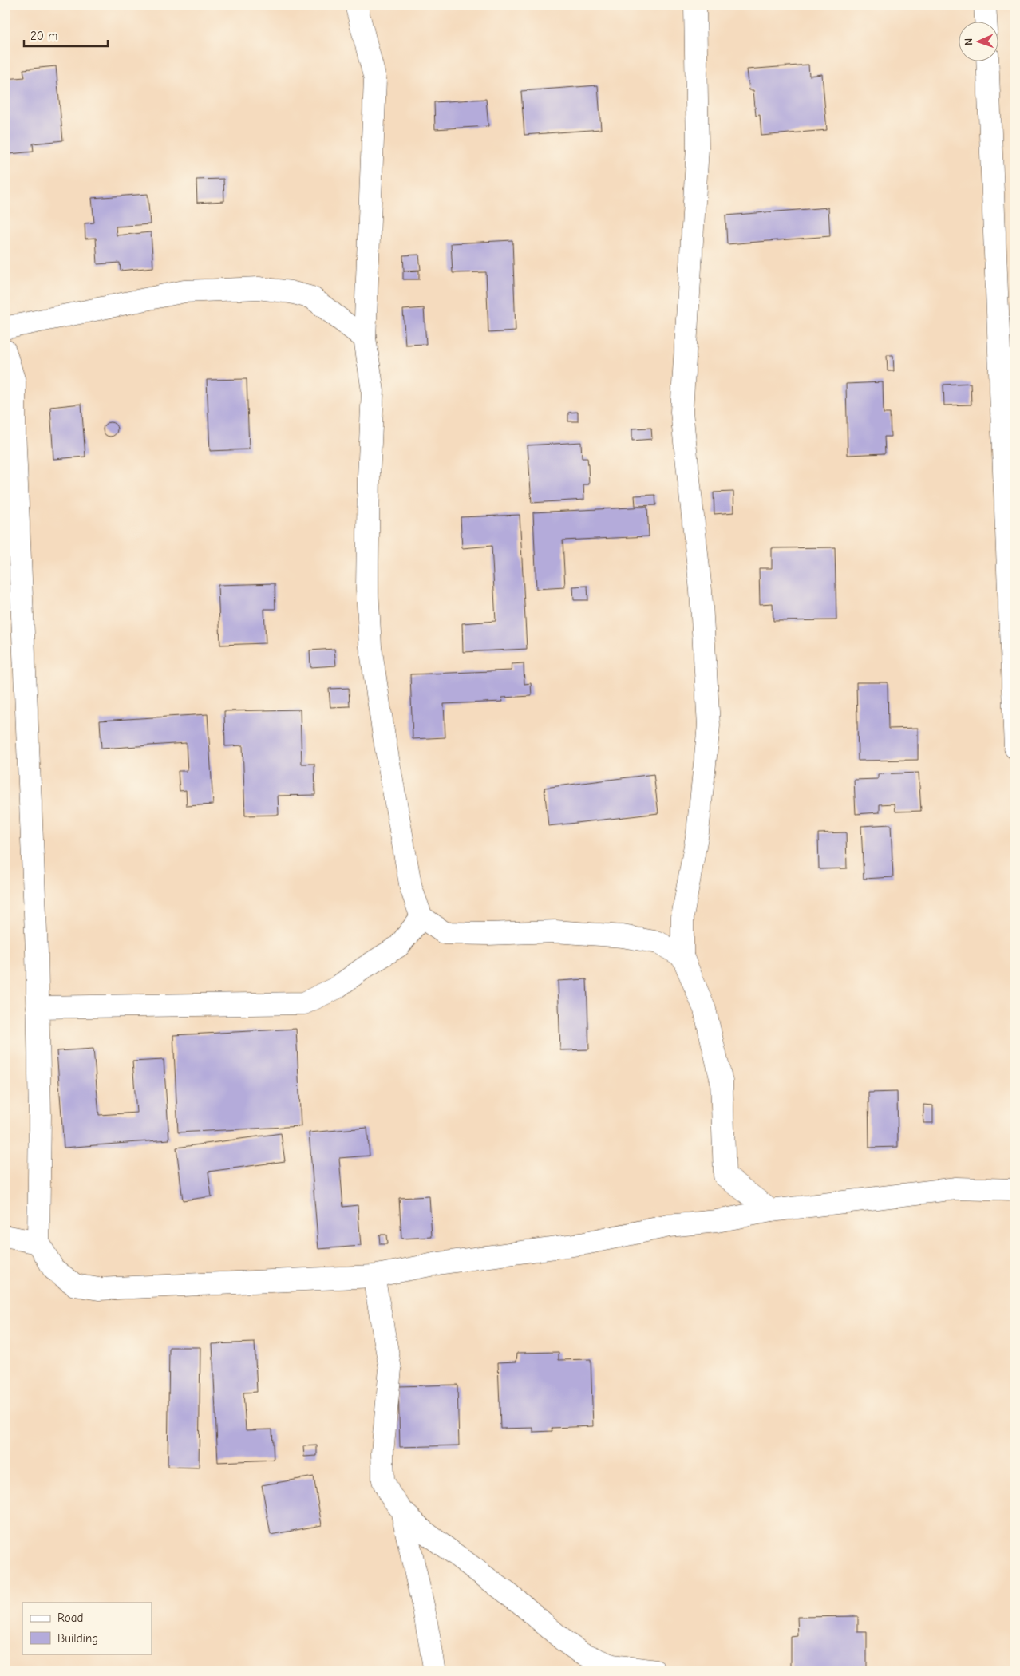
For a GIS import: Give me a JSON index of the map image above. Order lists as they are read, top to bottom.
{
  "legend": ["Road", "Building"],
  "scale_bar": "20 m",
  "north": "left"
}
